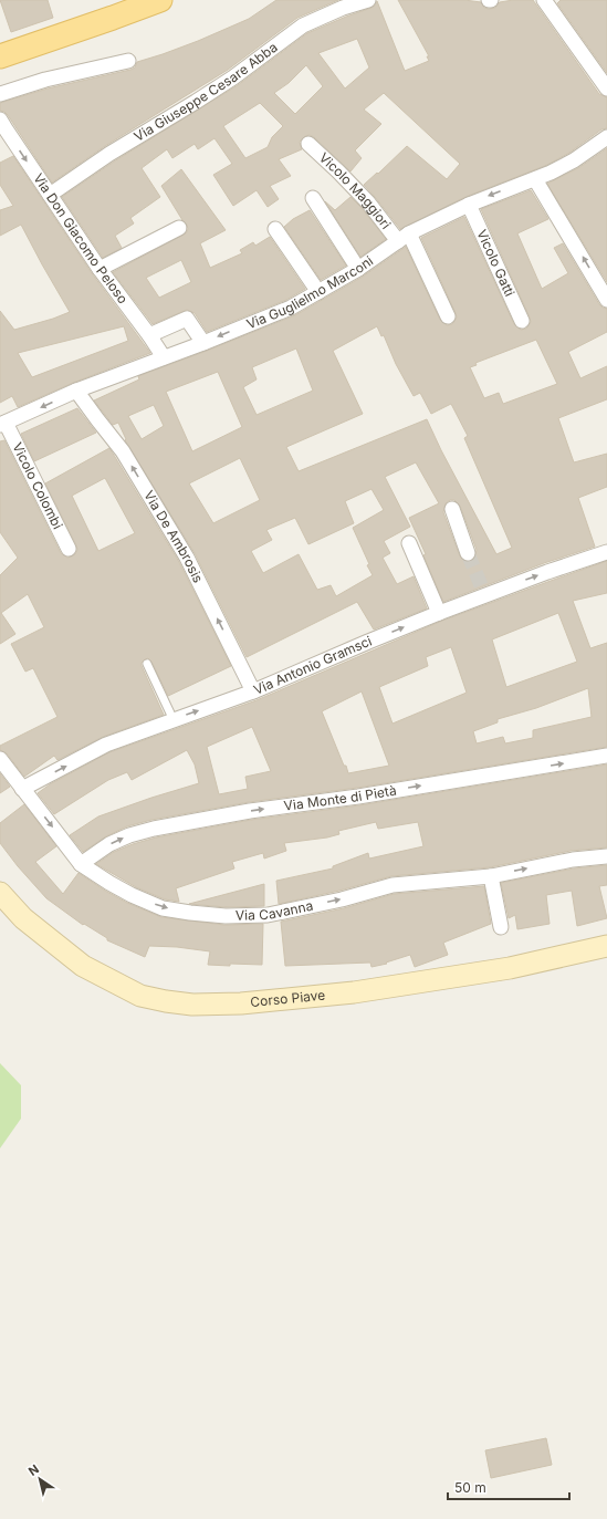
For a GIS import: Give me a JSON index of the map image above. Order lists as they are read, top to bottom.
{
  "streets": {
    "main road": ["Corso Piave"],
    "street": [
      "Via Giuseppe Cesare Abba",
      "Vicolo Maggiori",
      "Via Don Giacomo Peloso",
      "Vicolo Gatti",
      "Via Guglielmo Marconi",
      "Vicolo Colombi",
      "Via De Ambrosis",
      "Via Antonio Gramsci",
      "Via Monte di Pietà",
      "Via Cavanna"
    ]
  },
  "crossings": [
    ["Via Giuseppe Cesare Abba", "Via Don Giacomo Peloso"],
    ["Vicolo Maggiori", "Via Guglielmo Marconi"],
    ["Via Don Giacomo Peloso", "Via Guglielmo Marconi"],
    ["Vicolo Gatti", "Via Guglielmo Marconi"],
    ["Via Guglielmo Marconi", "Vicolo Colombi"],
    ["Via Guglielmo Marconi", "Via De Ambrosis"],
    ["Via De Ambrosis", "Via Antonio Gramsci"],
    ["Via Antonio Gramsci", "Via Cavanna"],
    ["Via Monte di Pietà", "Via Cavanna"]
  ],
  "one_way": [
    "Via Guglielmo Marconi",
    "Via De Ambrosis",
    "Via Antonio Gramsci",
    "Via Monte di Pietà",
    "Via Cavanna"
  ],
  "scale_bar": "50 m",
  "north": "top left"
}
